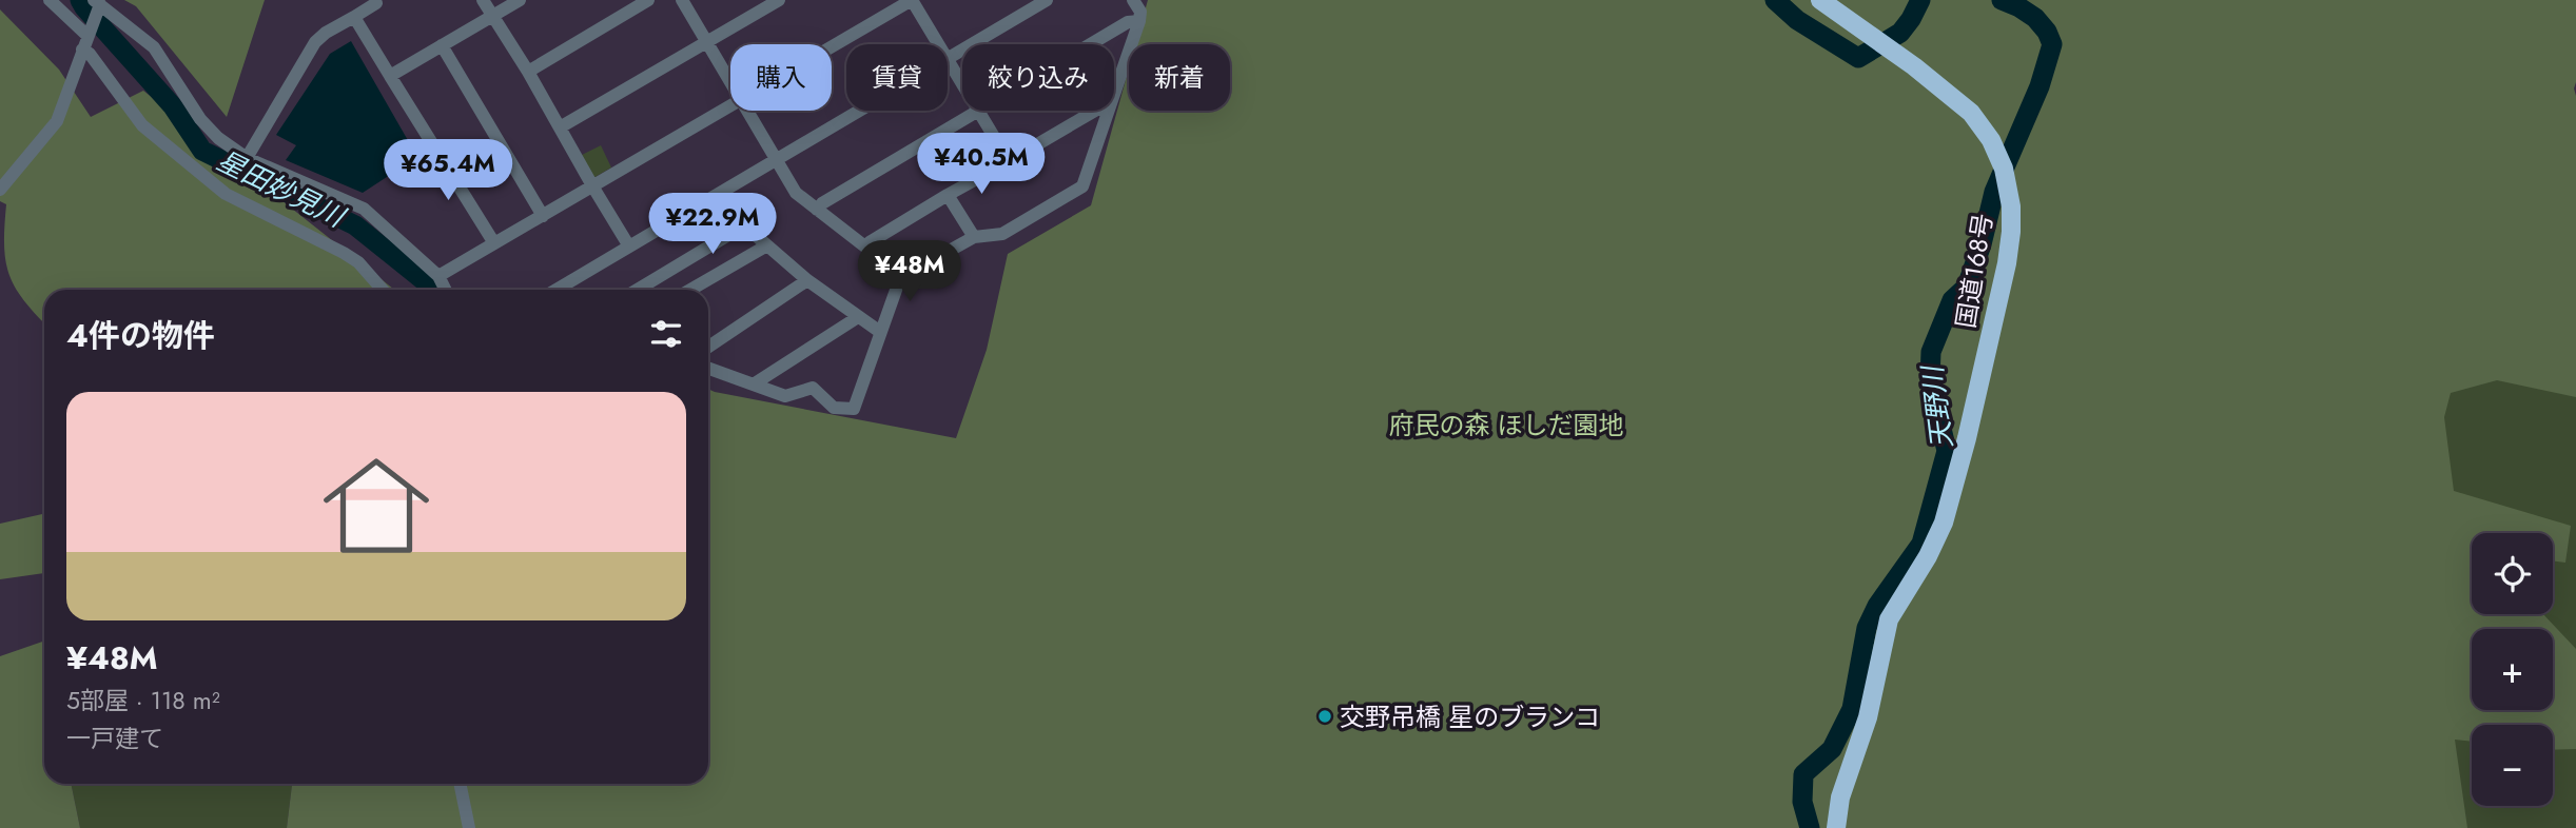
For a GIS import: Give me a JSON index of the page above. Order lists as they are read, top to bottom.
{
  "streets": {
    "highway": ["国道168号"]
  },
  "water": ["星田妙見川", "天野川"],
  "parks": ["府民の森 ほしだ園地"],
  "places": ["交野吊橋 星のブランコ"],
  "page": {
    "chip": [
      "購入",
      "賃貸",
      "絞り込み",
      "新着"
    ],
    "price": [
      "¥40.5M",
      "¥65.4M",
      "¥22.9M",
      "¥48M"
    ],
    "heading": "4件の物件",
    "list": [
      {
        "name": "¥48M",
        "note": "5部屋 · 118 m² · 一戸建て"
      }
    ],
    "map_buttons": ["+", "−"]
  }
}
